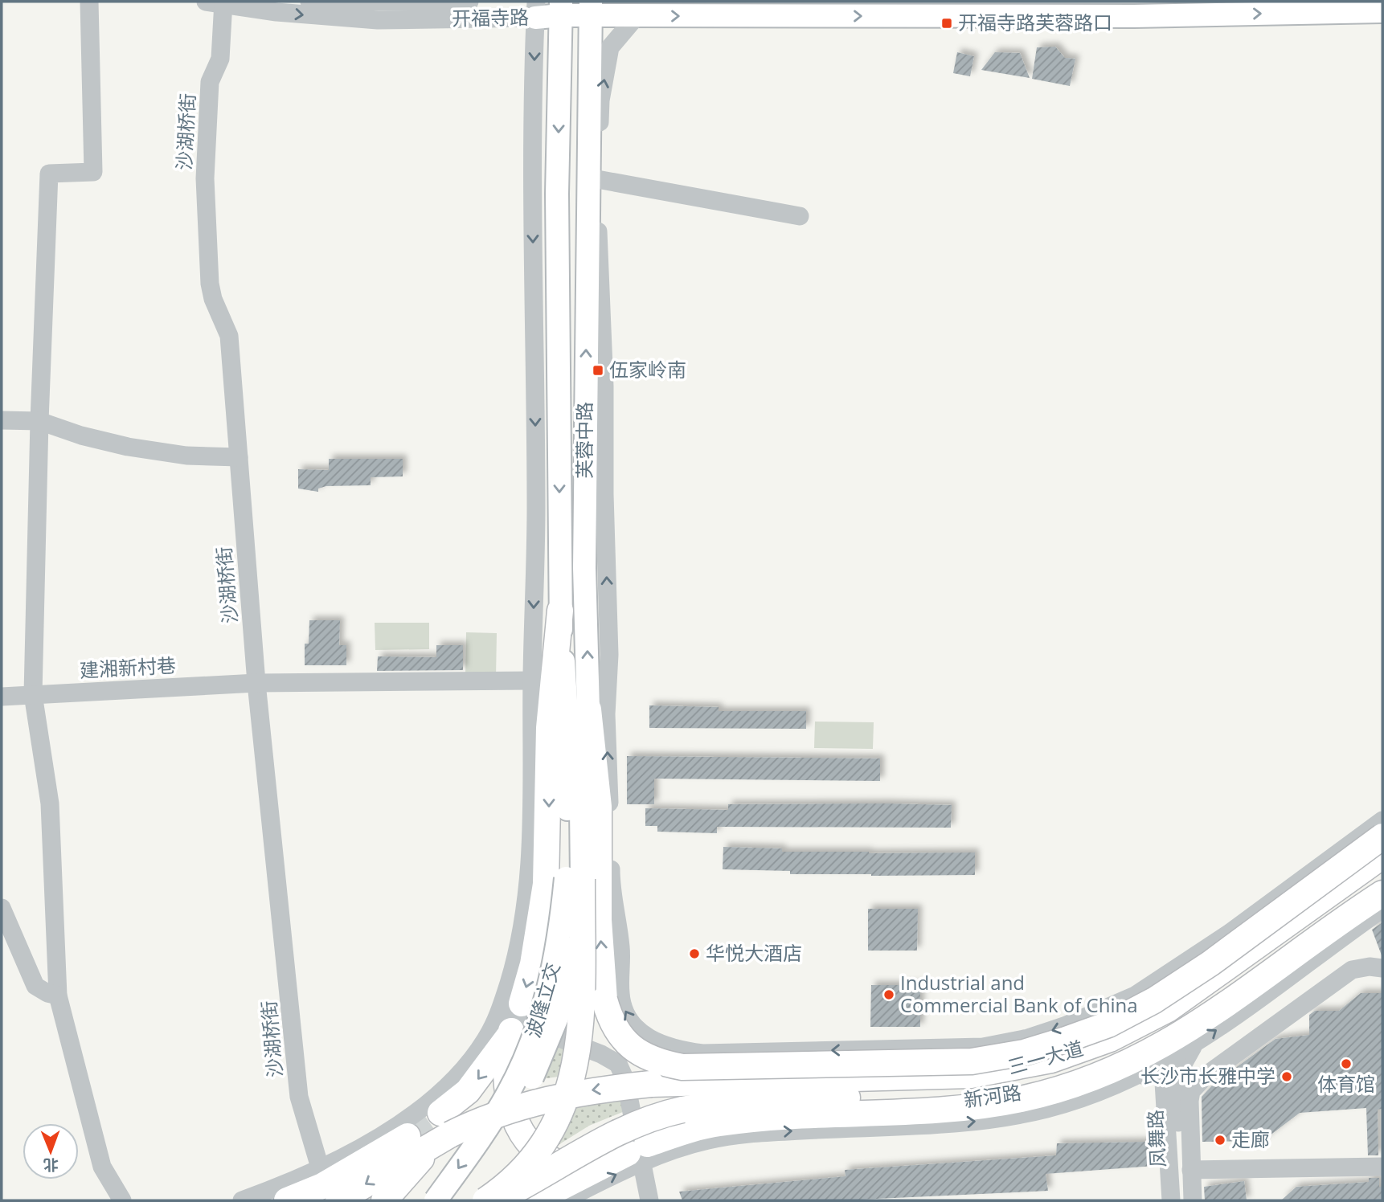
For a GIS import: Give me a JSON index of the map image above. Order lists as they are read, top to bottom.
{
  "streets": {
    "highway": ["三一大道"],
    "main road": ["开福寺路", "芙蓉中路", "波隆立交"],
    "street": [
      "沙湖桥街",
      "建湘新村巷",
      "新河路",
      "凤舞路"
    ]
  },
  "crossings": [
    ["开福寺路", "沙湖桥街"],
    ["开福寺路", "芙蓉中路"],
    ["沙湖桥街", "建湘新村巷"],
    ["芙蓉中路", "波隆立交"],
    ["新河路", "凤舞路"]
  ],
  "places": {
    "transit": ["开福寺路芙蓉路口", "伍家岭南"],
    "other": [
      "华悦大酒店",
      "Industrial and Commercial Bank of China",
      "体育馆",
      "长沙市长雅中学",
      "走廊"
    ]
  },
  "north": "bottom"
}
